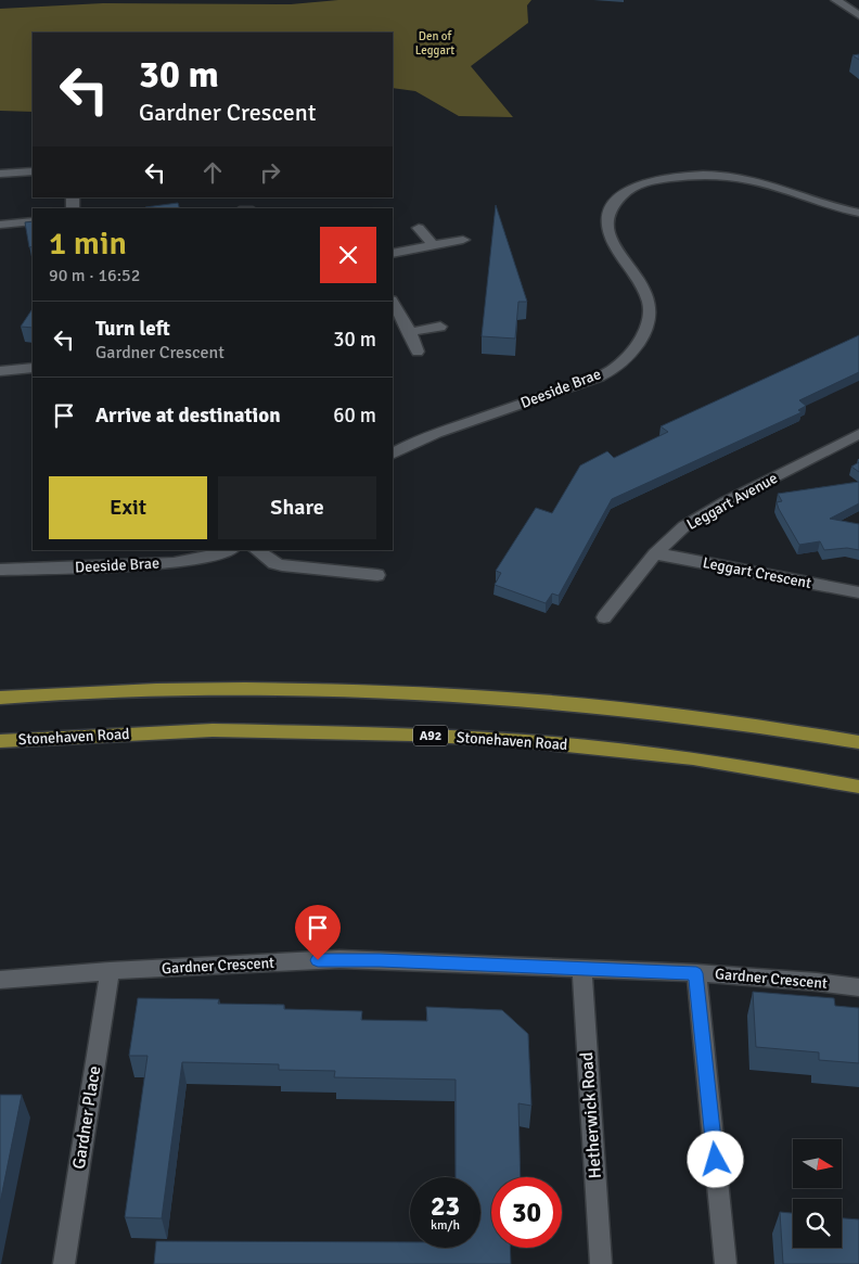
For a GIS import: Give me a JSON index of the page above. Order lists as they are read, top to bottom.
{
  "streets": {
    "main road": ["A92", "Stonehaven Road"],
    "street": [
      "Deeside Brae",
      "Leggart Avenue",
      "Leggart Crescent",
      "Gardner Crescent",
      "Hetherwick Road",
      "Gardner Place"
    ]
  },
  "crossings": [
    ["Leggart Avenue", "Leggart Crescent"],
    ["Gardner Crescent", "Hetherwick Road"],
    ["Gardner Crescent", "Gardner Place"]
  ],
  "parks": ["Den of Leggart"],
  "north": "right",
  "page": {
    "turn": ["30 m", "Gardner Crescent"],
    "heading": ["1 min", "90 m · 16:52"],
    "list": [
      {
        "name": "Turn left",
        "note": "Gardner Crescent",
        "value": "30 m"
      },
      {
        "name": "Arrive at destination",
        "value": "60 m"
      }
    ],
    "buttons": ["Exit", "Share"],
    "speed": "23 km/h",
    "limit": "30"
  }
}
